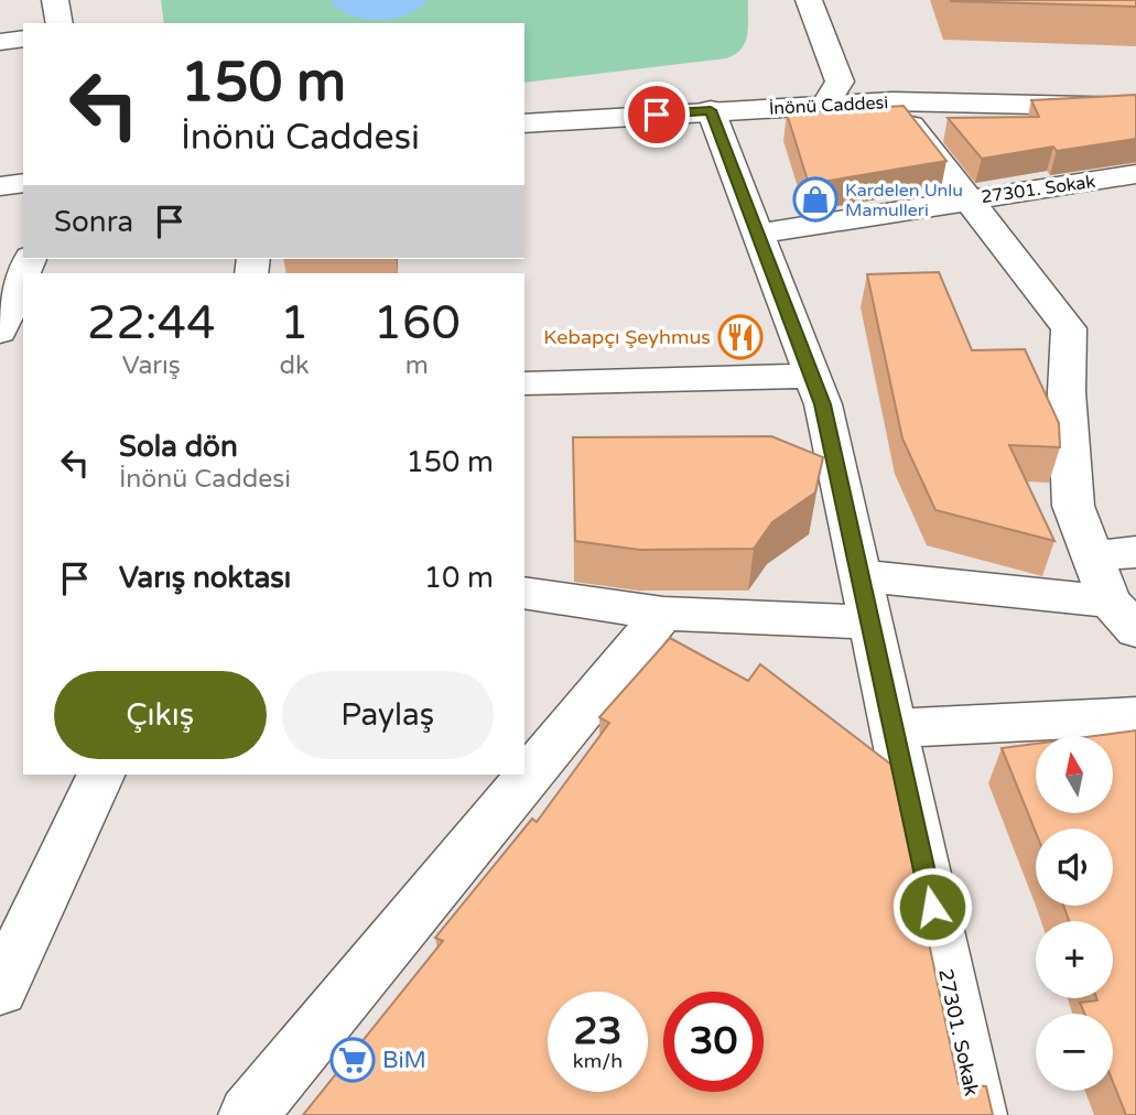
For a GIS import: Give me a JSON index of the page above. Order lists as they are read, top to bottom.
{
  "streets": {
    "street": ["İnönü Caddesi", "27301. Sokak"]
  },
  "crossings": [
    ["İnönü Caddesi", "27301. Sokak"]
  ],
  "places": {
    "shop": ["Kardelen Unlu Mamulleri"],
    "restaurant": ["Kebapçı Şeyhmus"],
    "supermarket": ["BiM"]
  },
  "north": "top",
  "page": {
    "turn": ["150 m", "İnönü Caddesi"],
    "then": "Sonra",
    "eta": [
      "22:44",
      "Varış",
      "1",
      "dk",
      "160",
      "m"
    ],
    "list": [
      {
        "name": "Sola dön",
        "note": "İnönü Caddesi",
        "value": "150 m"
      },
      {
        "name": "Varış noktası",
        "value": "10 m"
      }
    ],
    "buttons": ["Çıkış", "Paylaş"],
    "map_buttons": ["+", "−"],
    "speed": "23 km/h",
    "limit": "30"
  }
}
